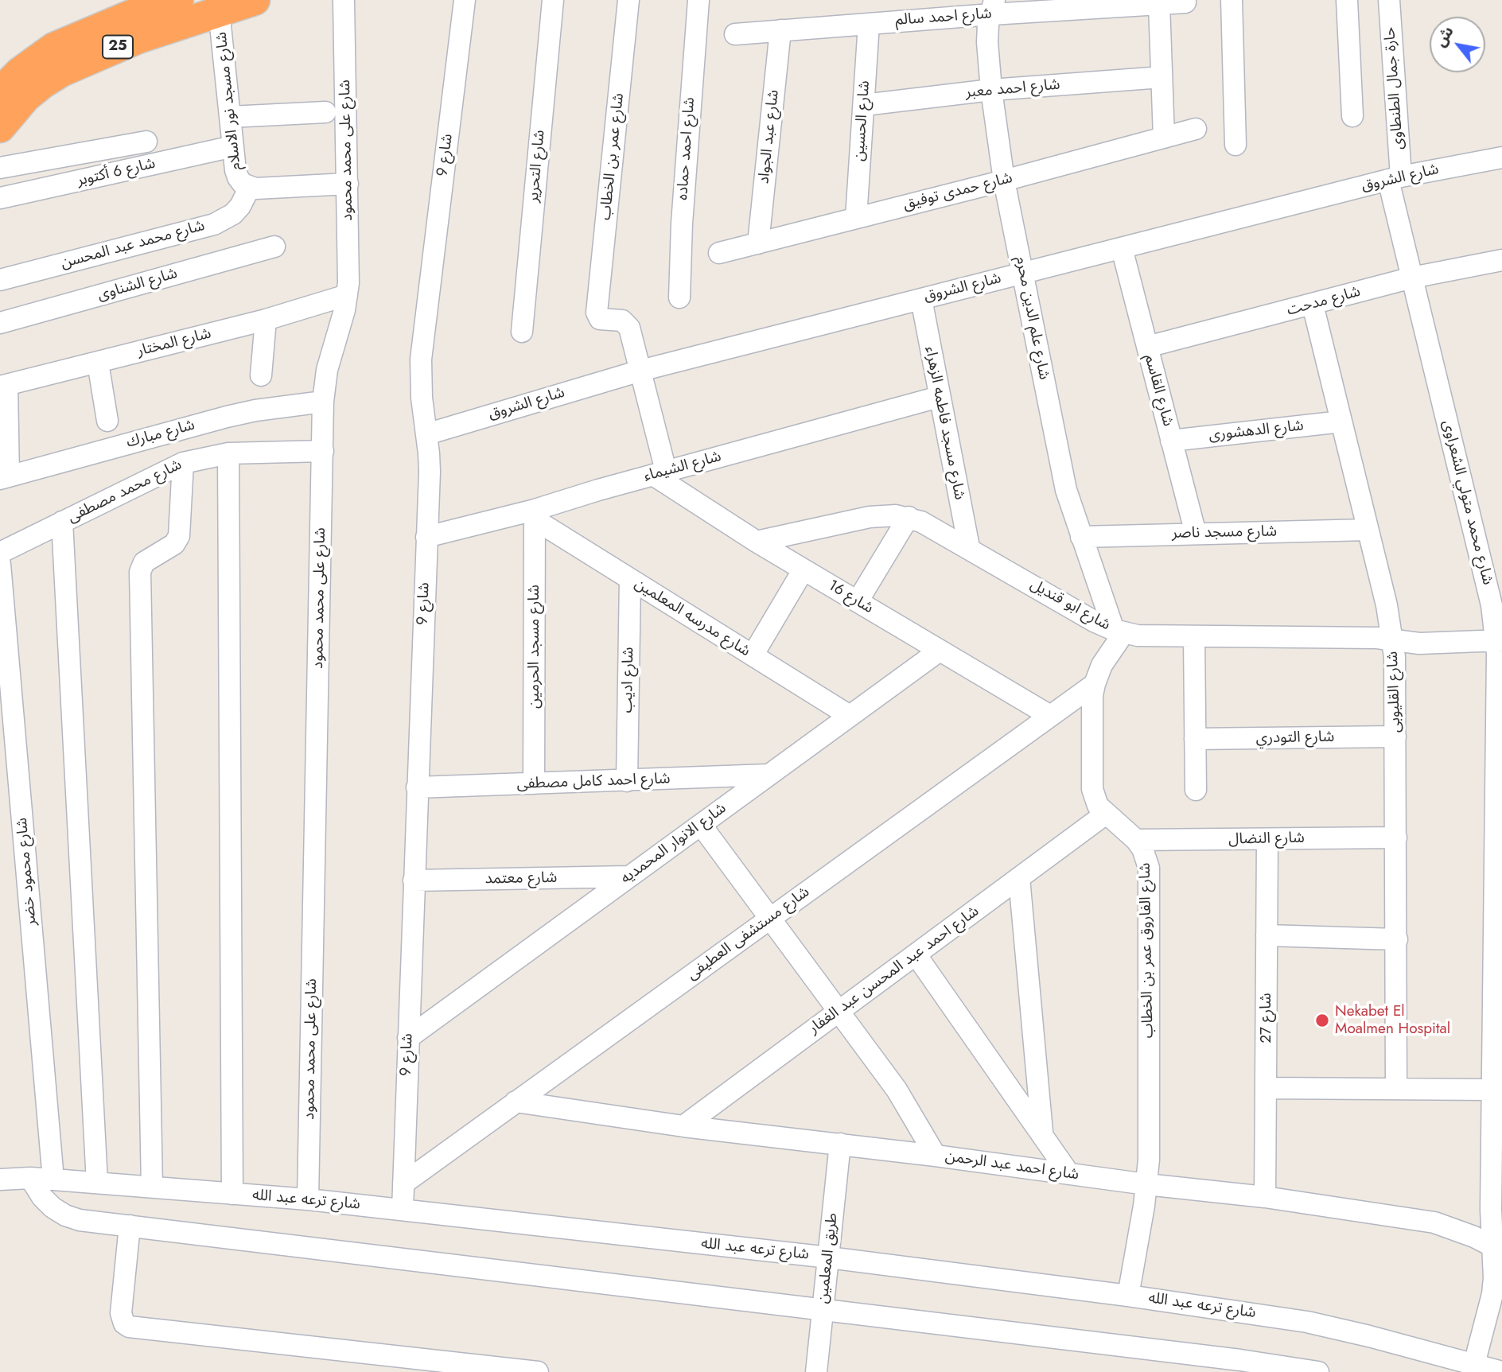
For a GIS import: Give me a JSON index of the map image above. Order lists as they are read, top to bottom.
{
  "streets": {
    "highway": ["25"],
    "street": [
      "شارع احمد سالم",
      "حارة جمال الطنطاوى",
      "شارع احمد معبر",
      "شارع مسجد نور الاسلام",
      "شارع الحسين",
      "شارع عبد الجواد",
      "شارع احمد حماده",
      "شارع على محمد محمود",
      "شارع 9",
      "شارع عمر بن الخطاب",
      "شارع التحرير",
      "شارع 6 أكتوبر",
      "شارع الشروق",
      "شارع حمدى توفيق",
      "شارع محمد عبد المحسن",
      "شارع الشناوى",
      "شارع مدحت",
      "شارع علم الدين محرم",
      "شارع المختار",
      "شارع القاسم",
      "شارع مسجد فاطمه الزهراء",
      "شارع الدهشورى",
      "شارع مبارك",
      "شارع الشيماء",
      "شارع محمد مصطفى",
      "شارع محمد متولي الشعراوى",
      "شارع مسجد ناصر",
      "شارع 16",
      "شارع ابو قنديل",
      "شارع مدرسه المعلمين",
      "شارع مسجد الحرمين",
      "شارع اديب",
      "شارع القليوبى",
      "شارع التودري",
      "شارع احمد كامل مصطفى",
      "شارع النضال",
      "شارع الانوار المحمديه",
      "شارع محمود خضر",
      "شارع معتمد",
      "شارع مستشفى العطيفى",
      "شارع الفاروق عمر بن الخطاب",
      "شارع احمد عبد المحسن عبد الغفار",
      "شارع 27",
      "شارع احمد عبد الرحمن",
      "شارع ترعه عبد الله",
      "طريق المعلمين"
    ]
  },
  "crossings": [
    ["شارع احمد سالم", "شارع الحسين"],
    ["شارع احمد سالم", "شارع عبد الجواد"],
    ["شارع احمد سالم", "شارع علم الدين محرم"],
    ["25", "شارع مسجد نور الاسلام"],
    ["حارة جمال الطنطاوى", "شارع الشروق"],
    ["حارة جمال الطنطاوى", "شارع محمد متولي الشعراوى"],
    ["شارع احمد معبر", "شارع الحسين"],
    ["شارع احمد معبر", "شارع علم الدين محرم"],
    ["شارع مسجد نور الاسلام", "شارع على محمد محمود"],
    ["شارع مسجد نور الاسلام", "شارع 6 أكتوبر"],
    ["شارع مسجد نور الاسلام", "شارع محمد عبد المحسن"],
    ["شارع الحسين", "شارع حمدى توفيق"],
    ["شارع عبد الجواد", "شارع حمدى توفيق"],
    ["شارع على محمد محمود", "شارع المختار"],
    ["شارع على محمد محمود", "شارع مبارك"],
    ["شارع على محمد محمود", "شارع محمد مصطفى"],
    ["شارع على محمد محمود", "شارع ترعه عبد الله"],
    ["شارع 9", "شارع الشروق"],
    ["شارع 9", "شارع الشيماء"],
    ["شارع 9", "شارع احمد كامل مصطفى"],
    ["شارع 9", "شارع الانوار المحمديه"],
    ["شارع 9", "شارع معتمد"],
    ["شارع 9", "شارع مستشفى العطيفى"],
    ["شارع 9", "شارع ترعه عبد الله"],
    ["شارع عمر بن الخطاب", "شارع الشروق"],
    ["شارع الشروق", "شارع علم الدين محرم"],
    ["شارع الشروق", "شارع القاسم"],
    ["شارع الشروق", "شارع مسجد فاطمه الزهراء"],
    ["شارع الشروق", "شارع محمد متولي الشعراوى"],
    ["شارع حمدى توفيق", "شارع علم الدين محرم"],
    ["شارع مدحت", "شارع القاسم"],
    ["شارع مدحت", "شارع محمد متولي الشعراوى"],
    ["شارع مدحت", "شارع القليوبى"],
    ["شارع علم الدين محرم", "شارع مسجد ناصر"],
    ["شارع علم الدين محرم", "شارع ابو قنديل"],
    ["شارع علم الدين محرم", "شارع الفاروق عمر بن الخطاب"],
    ["شارع القاسم", "شارع الدهشورى"],
    ["شارع القاسم", "شارع مسجد ناصر"],
    ["شارع مسجد فاطمه الزهراء", "شارع الشيماء"],
    ["شارع مسجد فاطمه الزهراء", "شارع ابو قنديل"],
    ["شارع الدهشورى", "شارع القليوبى"],
    ["شارع الشيماء", "شارع 16"],
    ["شارع الشيماء", "شارع مدرسه المعلمين"],
    ["شارع الشيماء", "شارع مسجد الحرمين"],
    ["شارع محمد متولي الشعراوى", "شارع ابو قنديل"],
    ["شارع محمد متولي الشعراوى", "شارع احمد عبد الرحمن"],
    ["شارع محمد متولي الشعراوى", "شارع ترعه عبد الله"],
    ["شارع مسجد ناصر", "شارع القليوبى"],
    ["شارع 16", "شارع ابو قنديل"],
    ["شارع 16", "شارع الانوار المحمديه"],
    ["شارع 16", "شارع مستشفى العطيفى"],
    ["شارع ابو قنديل", "شارع القليوبى"],
    ["شارع ابو قنديل", "شارع الفاروق عمر بن الخطاب"],
    ["شارع مدرسه المعلمين", "شارع مسجد الحرمين"],
    ["شارع مدرسه المعلمين", "شارع اديب"],
    ["شارع مدرسه المعلمين", "شارع الانوار المحمديه"],
    ["شارع مسجد الحرمين", "شارع احمد كامل مصطفى"],
    ["شارع اديب", "شارع احمد كامل مصطفى"],
    ["شارع القليوبى", "شارع التودري"],
    ["شارع القليوبى", "شارع النضال"],
    ["شارع احمد كامل مصطفى", "شارع الانوار المحمديه"],
    ["شارع النضال", "شارع الفاروق عمر بن الخطاب"],
    ["شارع النضال", "شارع 27"],
    ["شارع الانوار المحمديه", "شارع معتمد"],
    ["شارع محمود خضر", "شارع ترعه عبد الله"],
    ["شارع مستشفى العطيفى", "شارع الفاروق عمر بن الخطاب"],
    ["شارع مستشفى العطيفى", "شارع احمد عبد الرحمن"],
    ["شارع الفاروق عمر بن الخطاب", "شارع احمد عبد المحسن عبد الغفار"],
    ["شارع الفاروق عمر بن الخطاب", "شارع احمد عبد الرحمن"],
    ["شارع الفاروق عمر بن الخطاب", "شارع ترعه عبد الله"],
    ["شارع احمد عبد المحسن عبد الغفار", "شارع احمد عبد الرحمن"],
    ["شارع 27", "شارع احمد عبد الرحمن"],
    ["شارع احمد عبد الرحمن", "طريق المعلمين"],
    ["شارع ترعه عبد الله", "طريق المعلمين"]
  ],
  "places": ["Nekabet El Moalmen Hospital"],
  "north": "top left"
}
